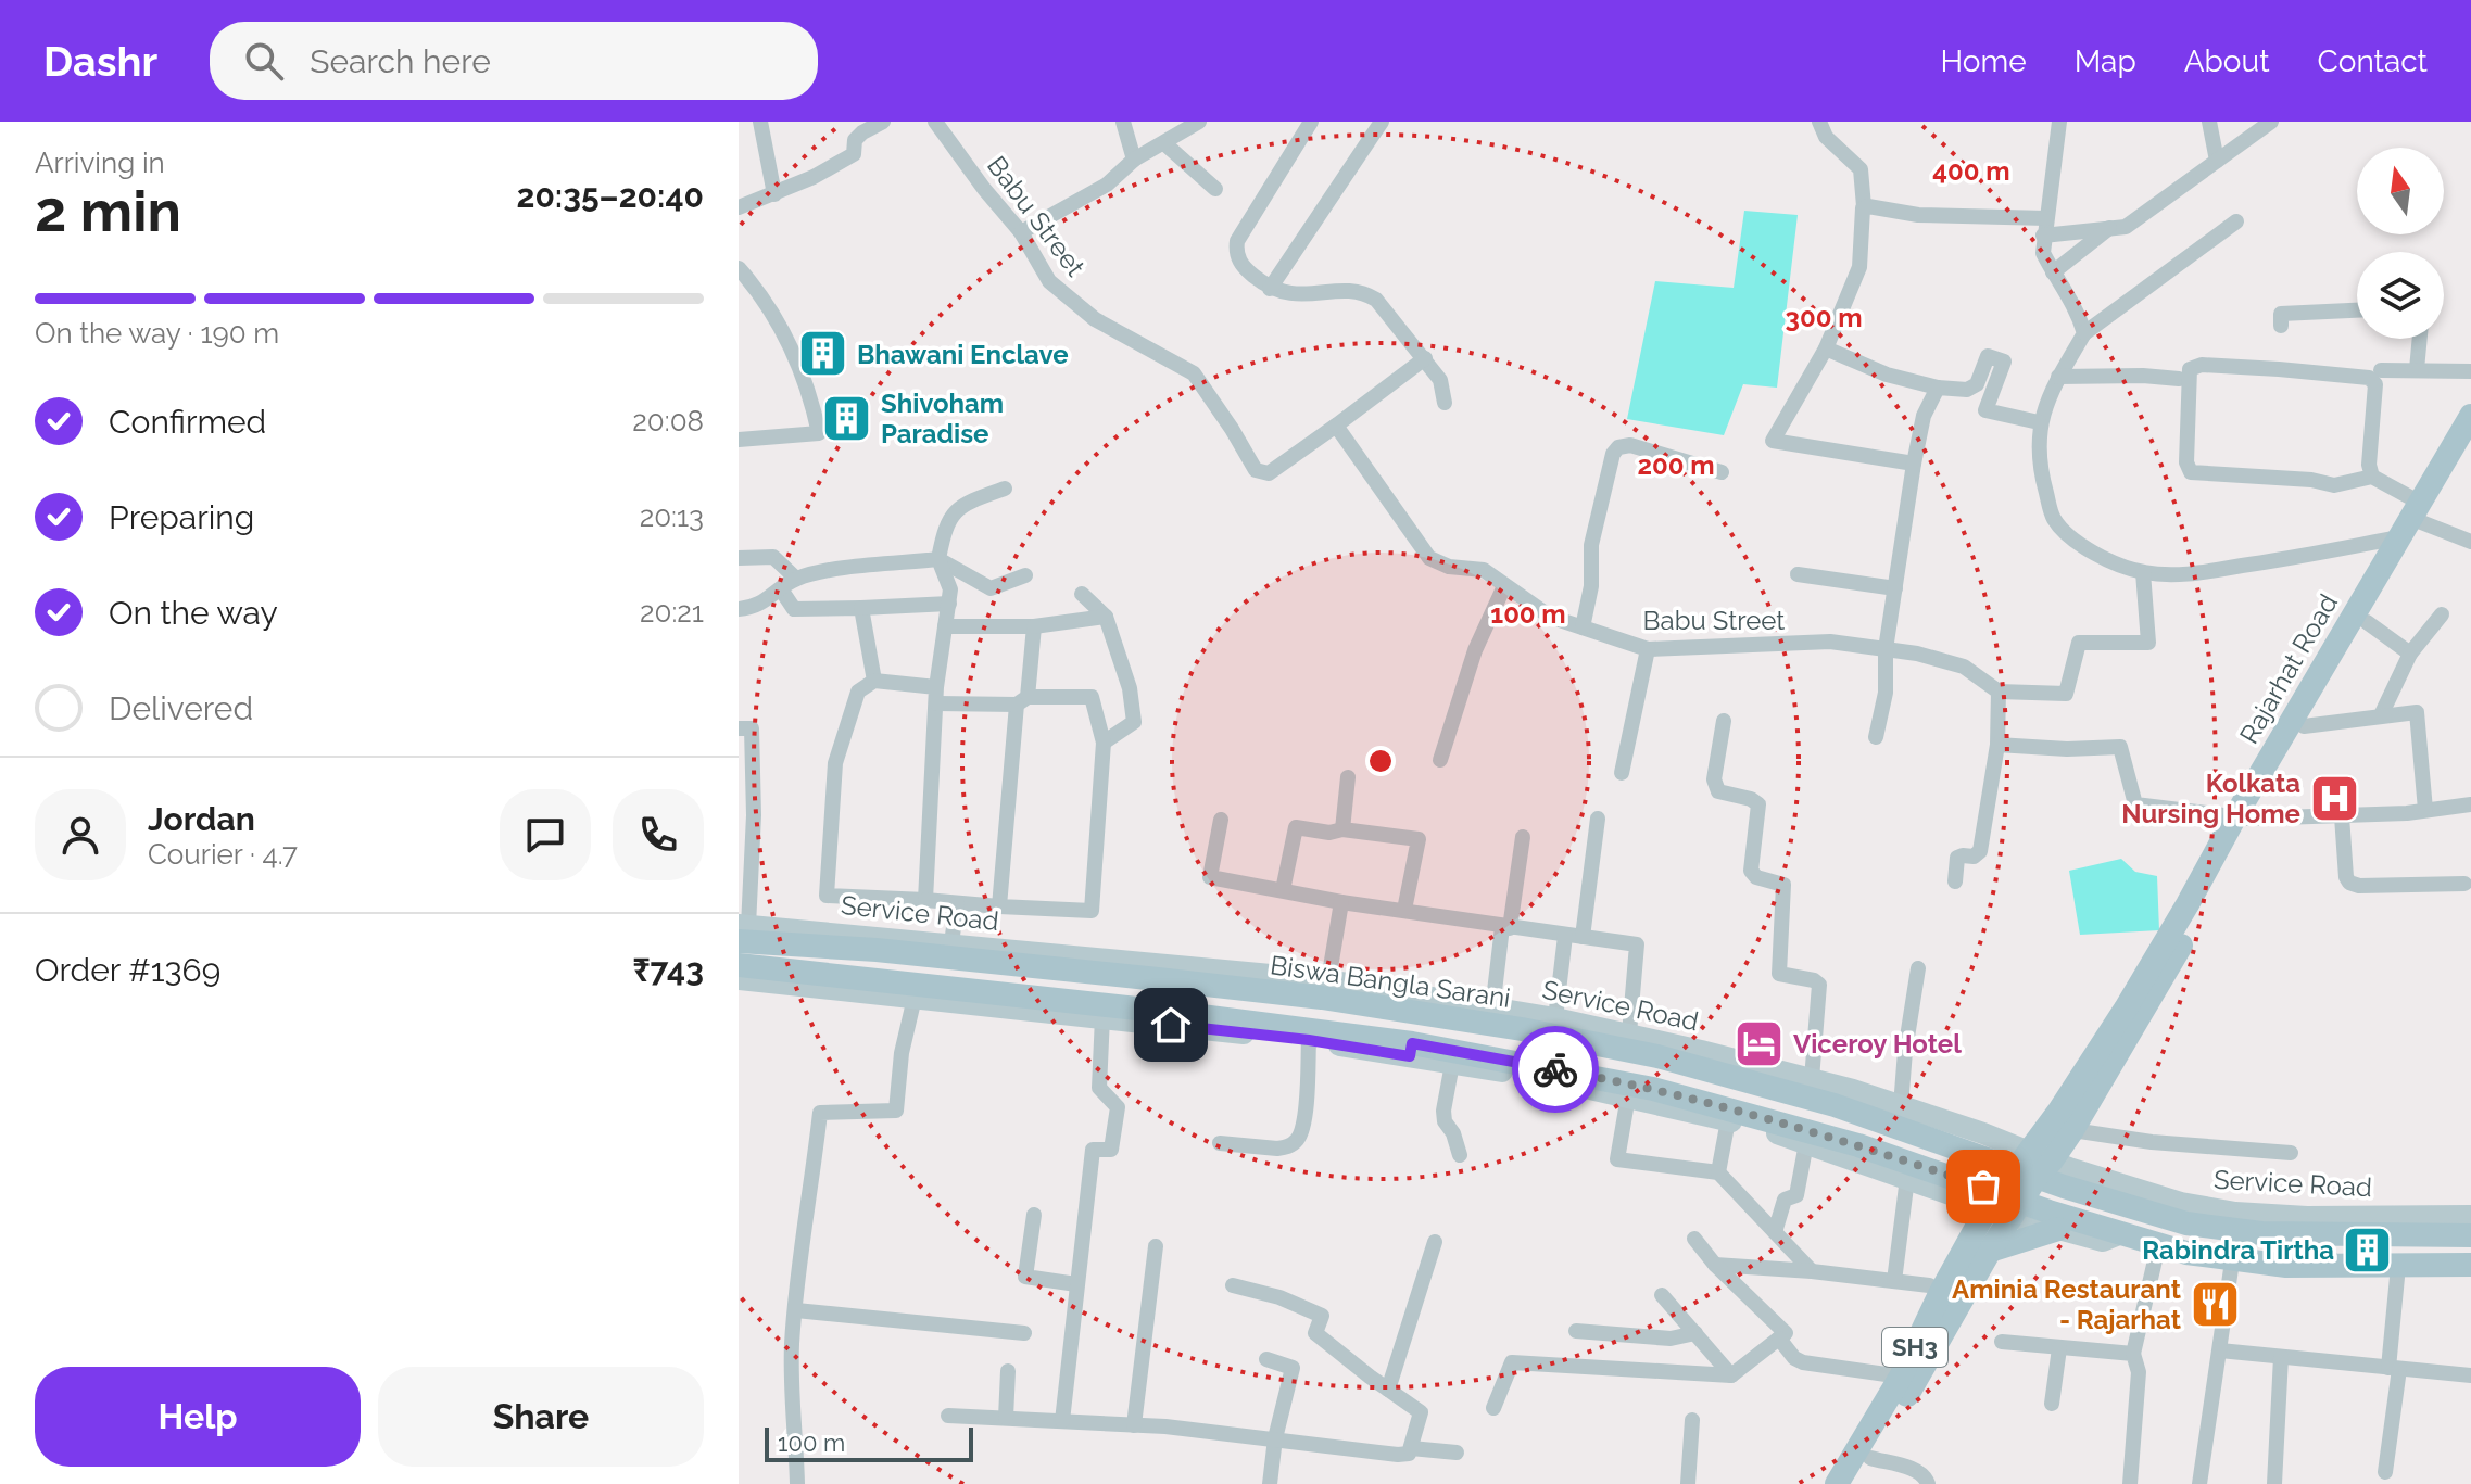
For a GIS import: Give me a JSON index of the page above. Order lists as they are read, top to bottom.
{
  "streets": {
    "main road": ["Rajarhat Road", "Biswa Bangla Sarani", "SH3"],
    "street": ["Babu Street", "Service Road"]
  },
  "crossings": [
    ["Rajarhat Road", "Service Road"],
    ["Rajarhat Road", "Biswa Bangla Sarani"],
    ["Rajarhat Road", "SH3"],
    ["Service Road", "Biswa Bangla Sarani"],
    ["Service Road", "SH3"],
    ["Biswa Bangla Sarani", "SH3"]
  ],
  "places": {
    "building": ["Bhawani Enclave", "Shivoham Paradise", "Rabindra Tirtha"],
    "hospital": ["Kolkata Nursing Home"],
    "hotel": ["Viceroy Hotel"],
    "restaurant": ["Aminia Restaurant - Rajarhat"]
  },
  "scale_bar": "100 m",
  "north": "top",
  "page": {
    "header": "Dashr",
    "search": "Search here",
    "nav": [
      "Home",
      "Map",
      "About",
      "Contact"
    ],
    "heading": ["2 min", "Arriving in", "20:35–20:40"],
    "panel": [
      "Jordan",
      "Courier · 4.7",
      "Order #1369",
      "₹743"
    ],
    "bar": "On the way · 190 m",
    "list": [
      ["Confirmed", "20:08"],
      ["Preparing", "20:13"],
      ["On the way", "20:21"],
      "Delivered"
    ],
    "buttons": ["Help", "Share"],
    "scale": "100 m"
  },
  "rings": [
    "400 m",
    "300 m",
    "200 m",
    "100 m"
  ]
}
